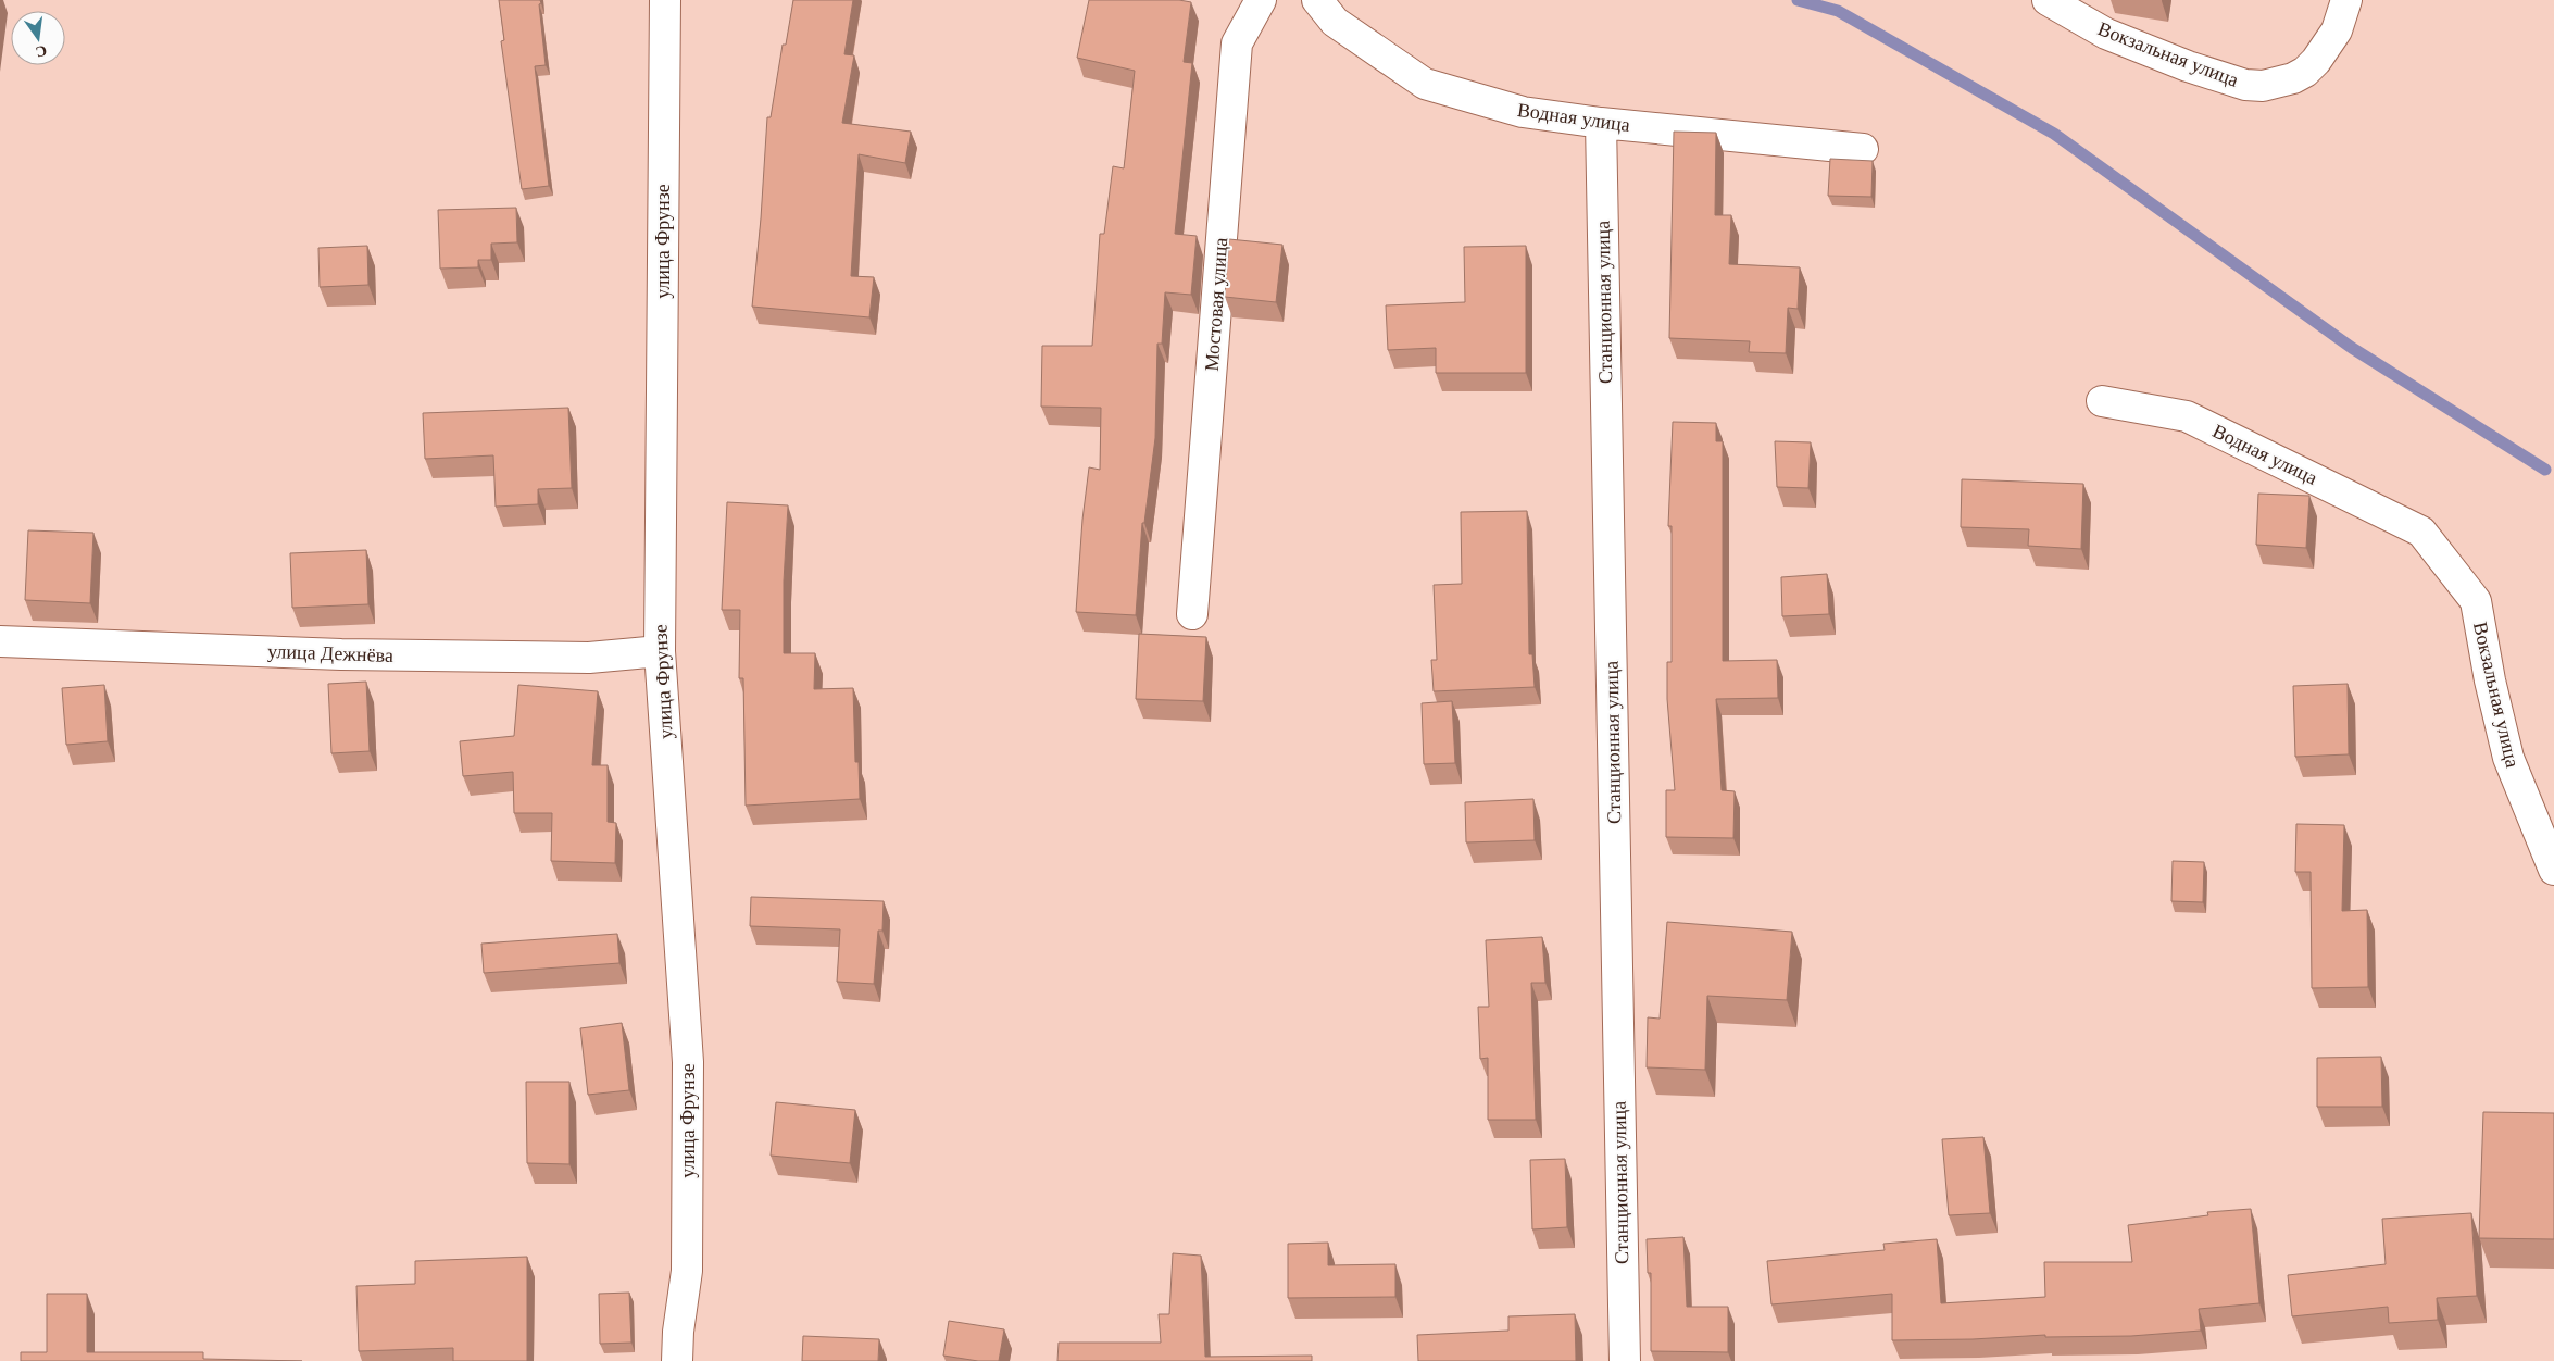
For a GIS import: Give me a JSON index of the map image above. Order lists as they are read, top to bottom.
{
  "streets": {
    "street": [
      "Вокзальная улица",
      "Водная улица",
      "улица Фрунзе",
      "Станционная улица",
      "Мостовая улица",
      "улица Дежнёва"
    ]
  },
  "crossings": [
    ["Вокзальная улица", "Водная улица"],
    ["Водная улица", "Станционная улица"],
    ["улица Фрунзе", "улица Дежнёва"]
  ],
  "north": "bottom"
}
